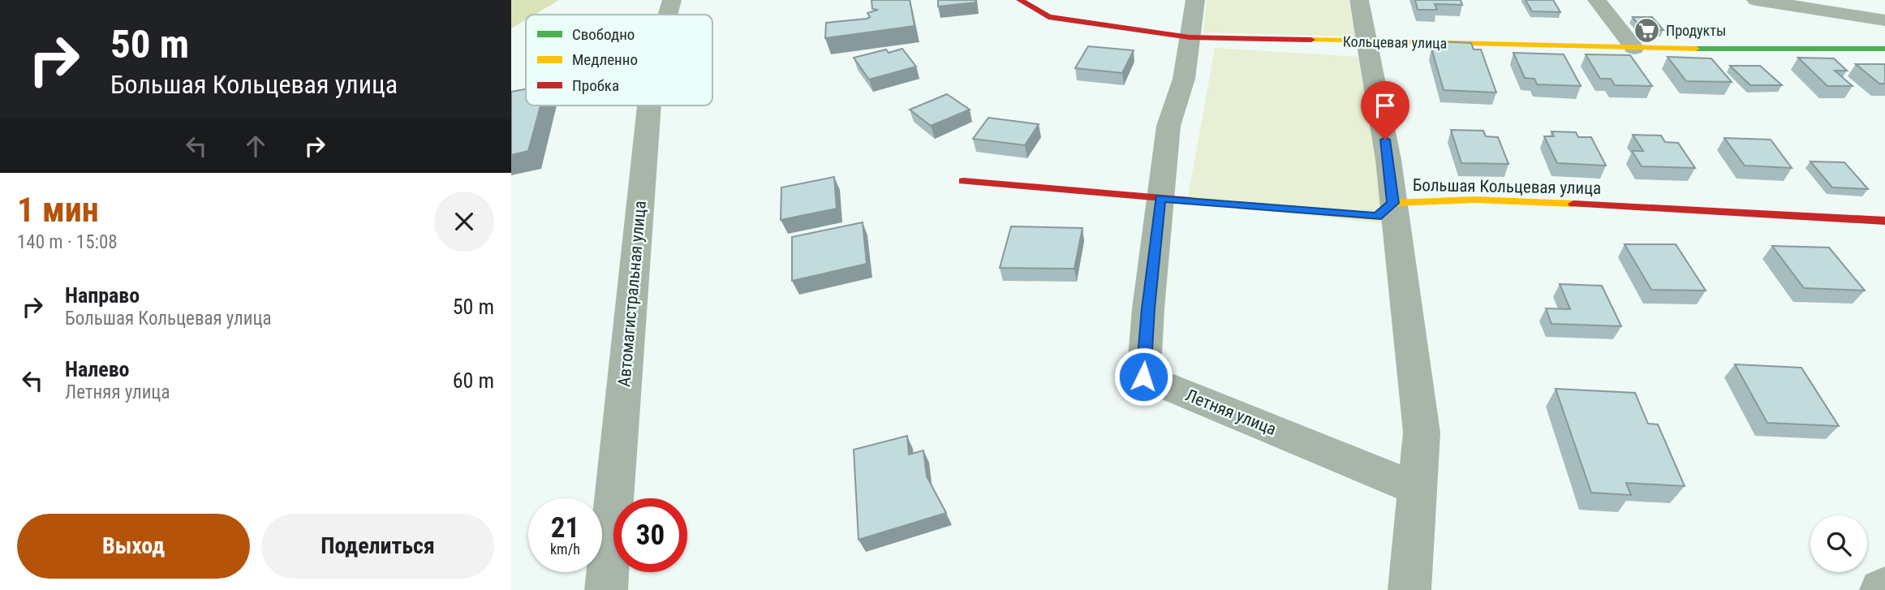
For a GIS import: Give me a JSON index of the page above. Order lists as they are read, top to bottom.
{
  "streets": {
    "street": [
      "Кольцевая улица",
      "Большая Кольцевая улица",
      "Автомагистральная улица",
      "Летняя улица"
    ]
  },
  "crossings": [
    ["Кольцевая улица", "Летняя улица"],
    ["Большая Кольцевая улица", "Летняя улица"]
  ],
  "places": {
    "supermarket": ["Продукты"]
  },
  "legend": ["Свободно", "Медленно", "Пробка"],
  "page": {
    "turn": ["50 m", "Большая Кольцевая улица"],
    "heading": ["1 мин", "140 m · 15:08"],
    "list": [
      {
        "name": "Направо",
        "note": "Большая Кольцевая улица",
        "value": "50 m"
      },
      {
        "name": "Налево",
        "note": "Летняя улица",
        "value": "60 m"
      }
    ],
    "speed": "21 km/h",
    "limit": "30",
    "buttons": ["Выход", "Поделиться"]
  }
}
